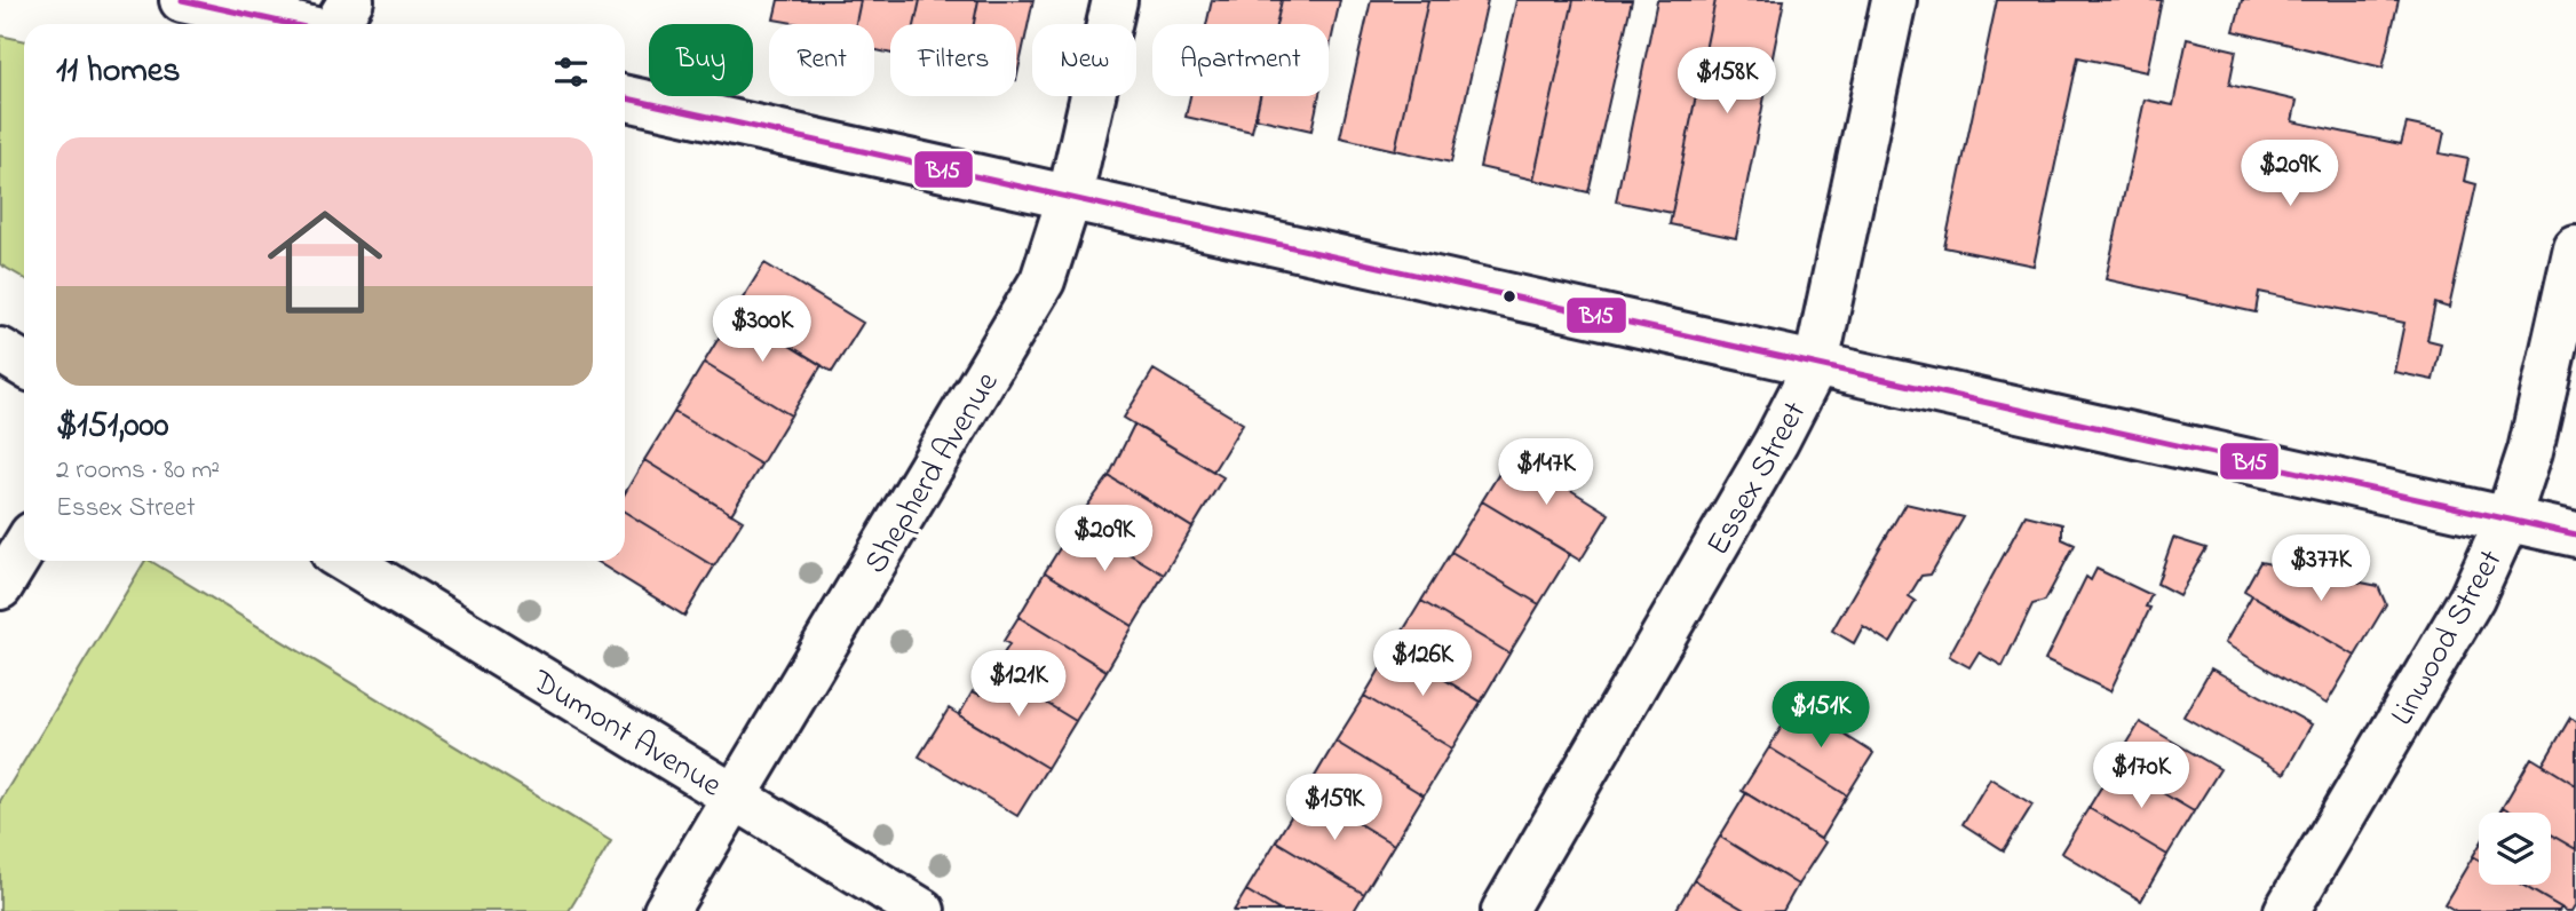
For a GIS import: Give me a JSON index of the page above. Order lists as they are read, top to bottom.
{
  "streets": {
    "street": [
      "Shepherd Avenue",
      "Essex Street",
      "Linwood Street",
      "Dumont Avenue"
    ]
  },
  "crossings": [
    ["Shepherd Avenue", "Dumont Avenue"]
  ],
  "lines": ["transit line B15"],
  "page": {
    "chip": [
      "Buy",
      "Rent",
      "Filters",
      "New",
      "Apartment"
    ],
    "heading": "11 homes",
    "price": [
      "$158K",
      "$209K",
      "$300K",
      "$147K",
      "$209K",
      "$377K",
      "$126K",
      "$121K",
      "$151K",
      "$170K",
      "$159K"
    ],
    "list": [
      {
        "name": "$151,000",
        "note": "2 rooms · 80 m² · Essex Street"
      }
    ]
  }
}
